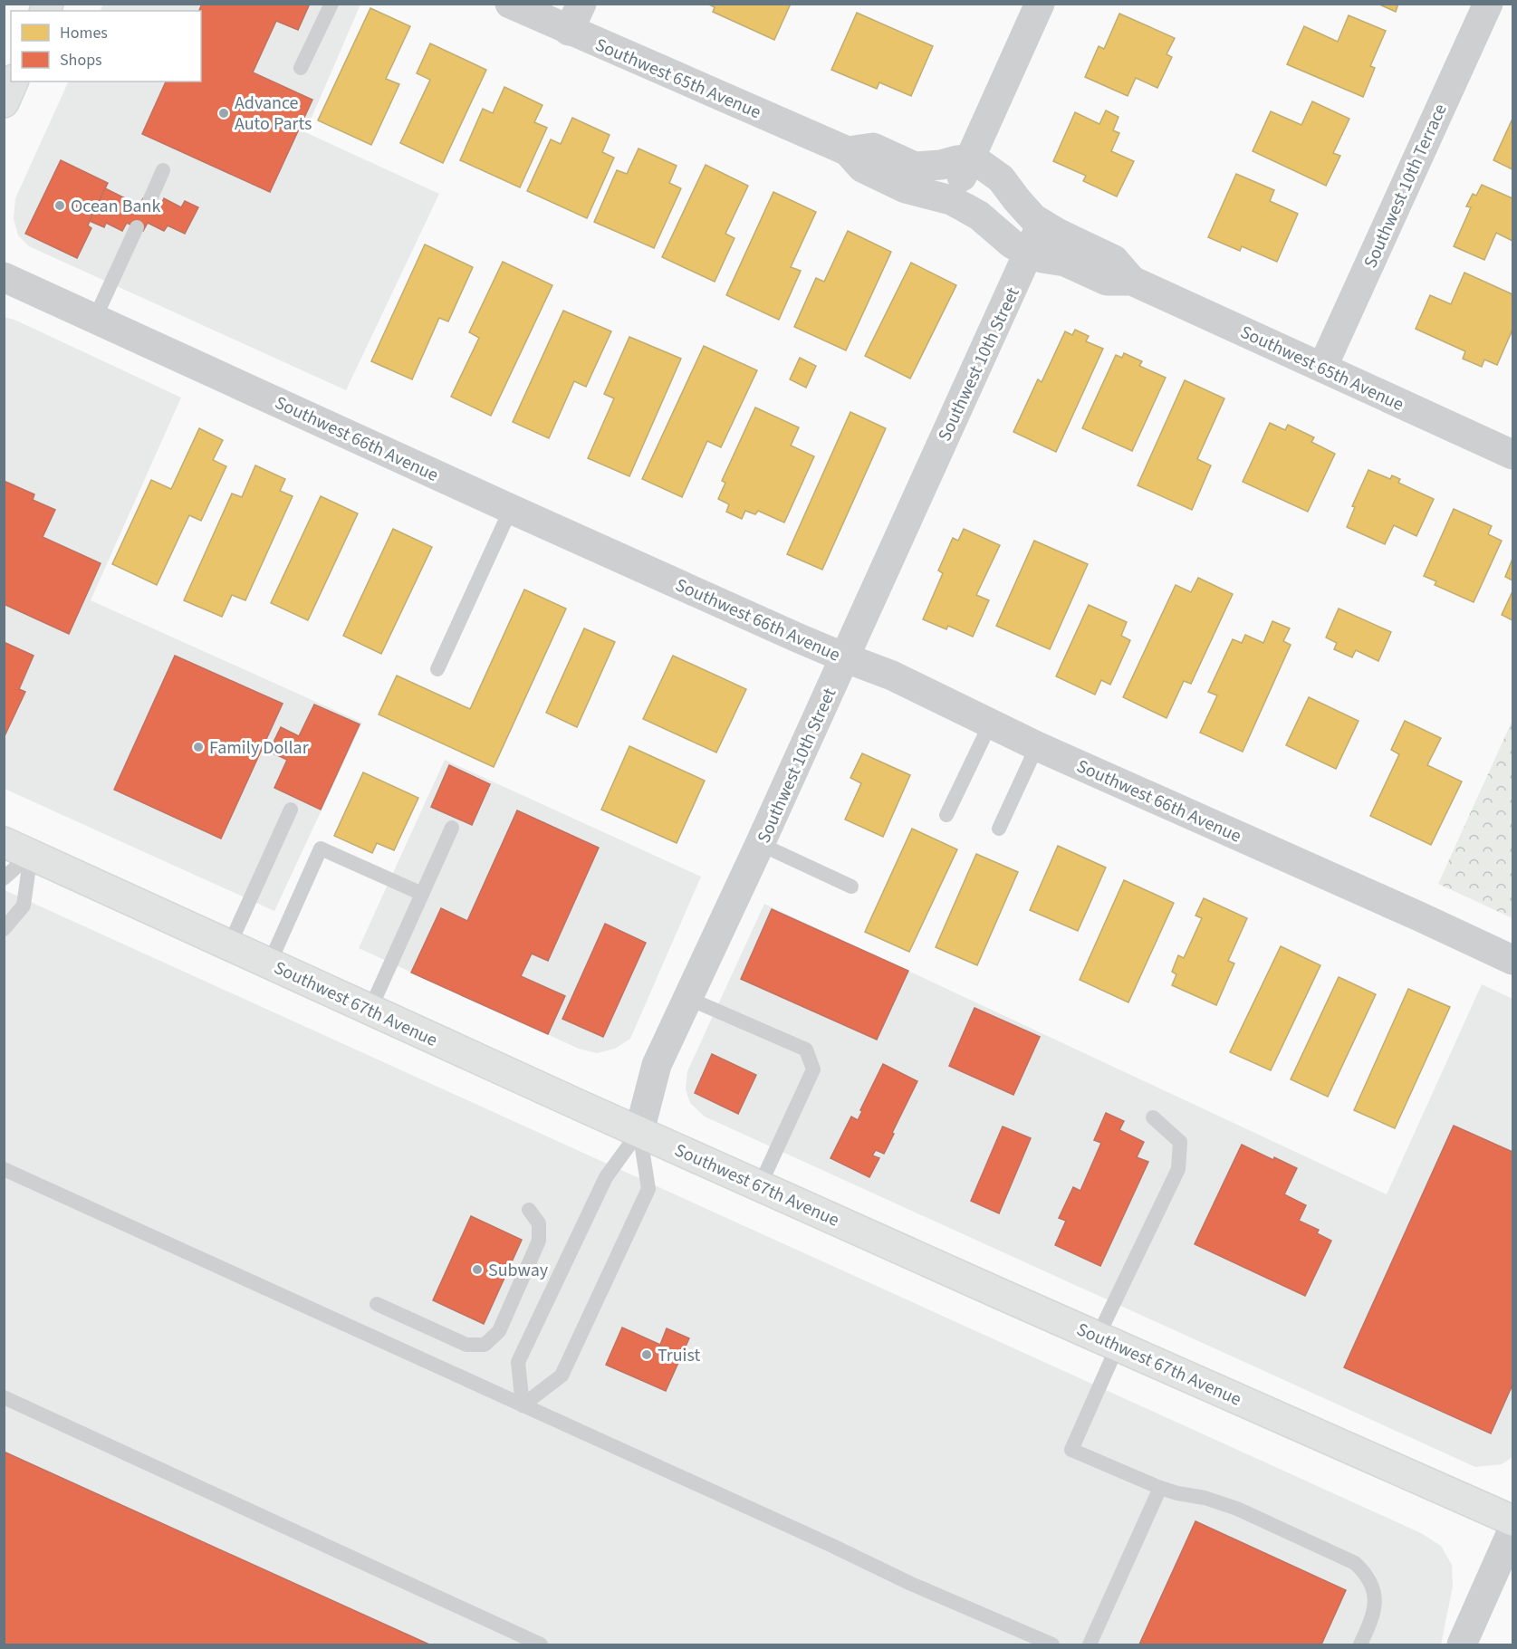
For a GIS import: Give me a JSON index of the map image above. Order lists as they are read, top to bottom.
{
  "streets": {
    "main road": ["Southwest 67th Avenue"],
    "street": [
      "Southwest 65th Avenue",
      "Southwest 10th Terrace",
      "Southwest 10th Street",
      "Southwest 66th Avenue"
    ]
  },
  "crossings": [
    ["Southwest 65th Avenue", "Southwest 10th Terrace"],
    ["Southwest 65th Avenue", "Southwest 10th Street"],
    ["Southwest 10th Street", "Southwest 66th Avenue"],
    ["Southwest 10th Street", "Southwest 67th Avenue"]
  ],
  "places": [
    "Advance Auto Parts",
    "Ocean Bank",
    "Family Dollar",
    "Subway",
    "Truist"
  ],
  "legend": ["Homes", "Shops"]
}
